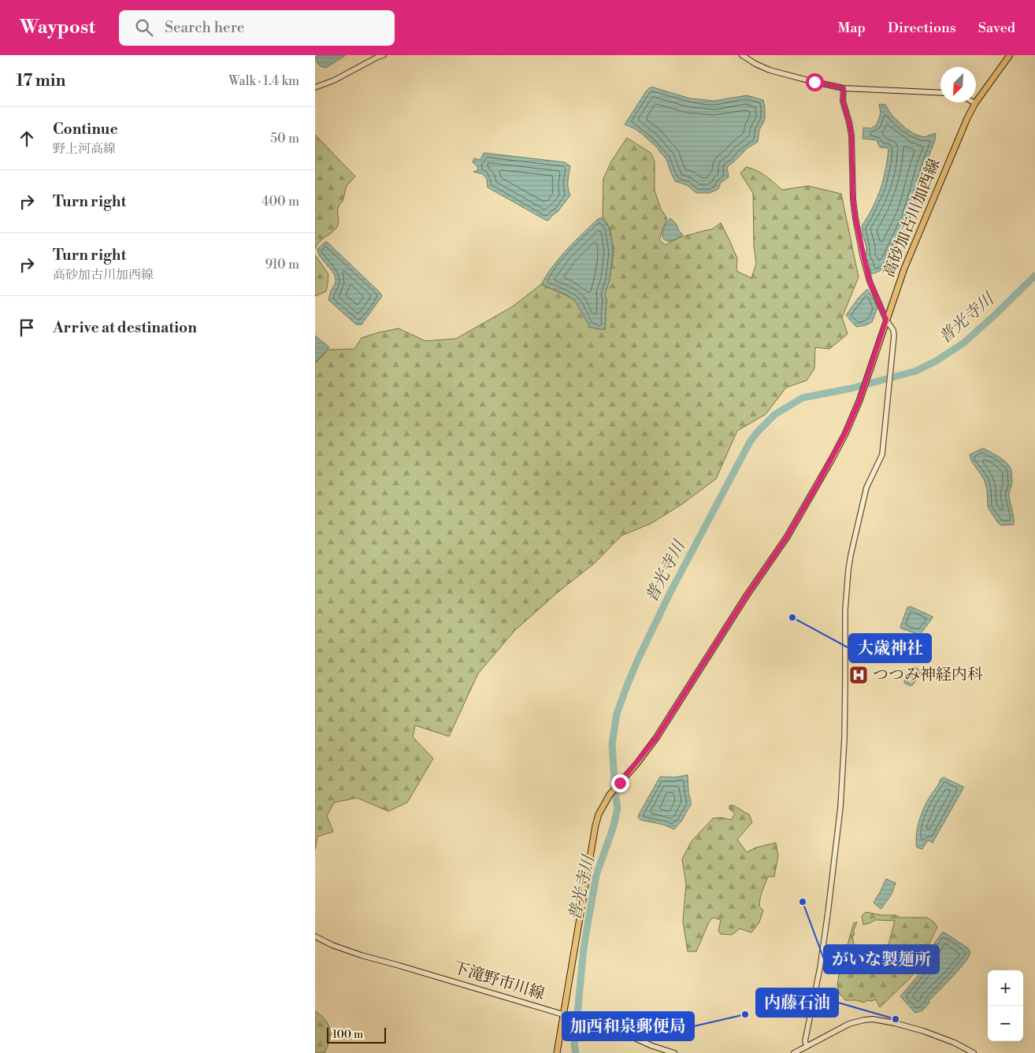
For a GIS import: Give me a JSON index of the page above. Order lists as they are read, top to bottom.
{
  "streets": {
    "main road": ["高砂加古川加西線", "下滝野市川線"]
  },
  "crossings": [
    ["高砂加古川加西線", "下滝野市川線"]
  ],
  "water": ["普光寺川"],
  "places": {
    "other": [
      "大歳神社",
      "がいな製麺所",
      "加西和泉郵便局",
      "内藤石油"
    ],
    "hospital": ["つつみ神経内科"]
  },
  "scale_bar": "100 m",
  "north": "bottom left",
  "page": {
    "header": "Waypost",
    "search": "Search here",
    "nav": ["Map", "Directions", "Saved"],
    "heading": ["17 min", "Walk · 1.4 km"],
    "list": [
      ["Continue", "野上河高線", "50 m"],
      ["Turn right", "400 m"],
      ["Turn right", "高砂加古川加西線", "910 m"],
      "Arrive at destination"
    ],
    "map_buttons": ["+", "−"],
    "scale": "100 m"
  }
}
